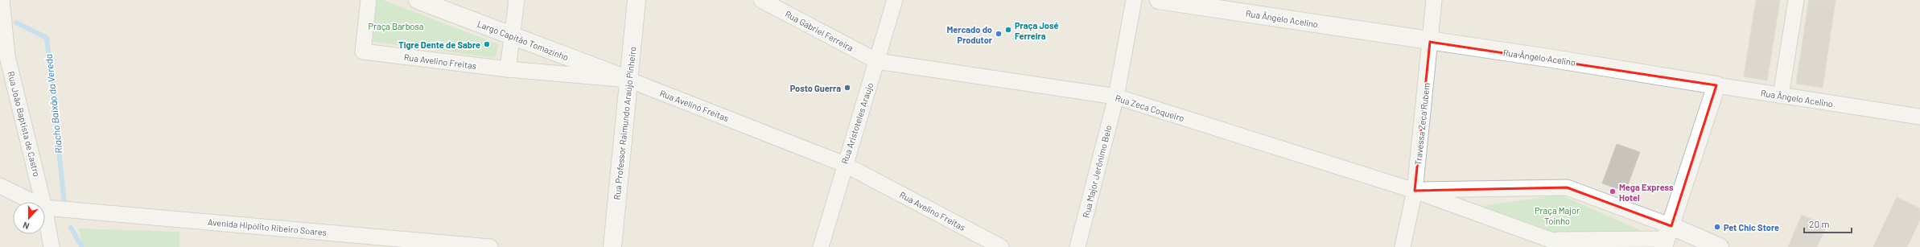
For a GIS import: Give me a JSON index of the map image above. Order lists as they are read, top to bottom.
{
  "streets": {
    "main road": ["Rua Ângelo Acelino", "Largo Capitão Tomazinho", "Rua Professor Raimundo Araújo Pinheiro"],
    "street": [
      "Rua Gabriel Ferreira",
      "Rua Avelino Freitas",
      "Rua Zeca Coqueiro",
      "Rua Aristoteles Araujo",
      "Rua João Baptista de Castro",
      "Travessa Zeca Rubem",
      "Rua Major Jerônimo Belo",
      "Avenida Hipólito Ribeiro Soares"
    ]
  },
  "crossings": [
    ["Rua Ângelo Acelino", "Travessa Zeca Rubem"],
    ["Rua Gabriel Ferreira", "Rua Zeca Coqueiro"],
    ["Rua Gabriel Ferreira", "Rua Aristoteles Araujo"],
    ["Largo Capitão Tomazinho", "Rua Avelino Freitas"],
    ["Largo Capitão Tomazinho", "Rua Professor Raimundo Araújo Pinheiro"],
    ["Rua Avelino Freitas", "Rua Professor Raimundo Araújo Pinheiro"],
    ["Rua Avelino Freitas", "Rua Aristoteles Araujo"],
    ["Rua Zeca Coqueiro", "Rua Aristoteles Araujo"],
    ["Rua Zeca Coqueiro", "Travessa Zeca Rubem"],
    ["Rua Zeca Coqueiro", "Rua Major Jerônimo Belo"]
  ],
  "water": ["Riacho Baixão da Vereda"],
  "parks": ["Praça Barbosa", "Praça Major Toinho"],
  "places": [
    "Praça José Ferreira",
    "Mercado do Produtor",
    "Tigre Dente de Sabre",
    "Posto Guerra",
    "Mega Express Hotel",
    "Pet Chic Store"
  ],
  "scale_bar": "20 m",
  "north": "bottom"
}
